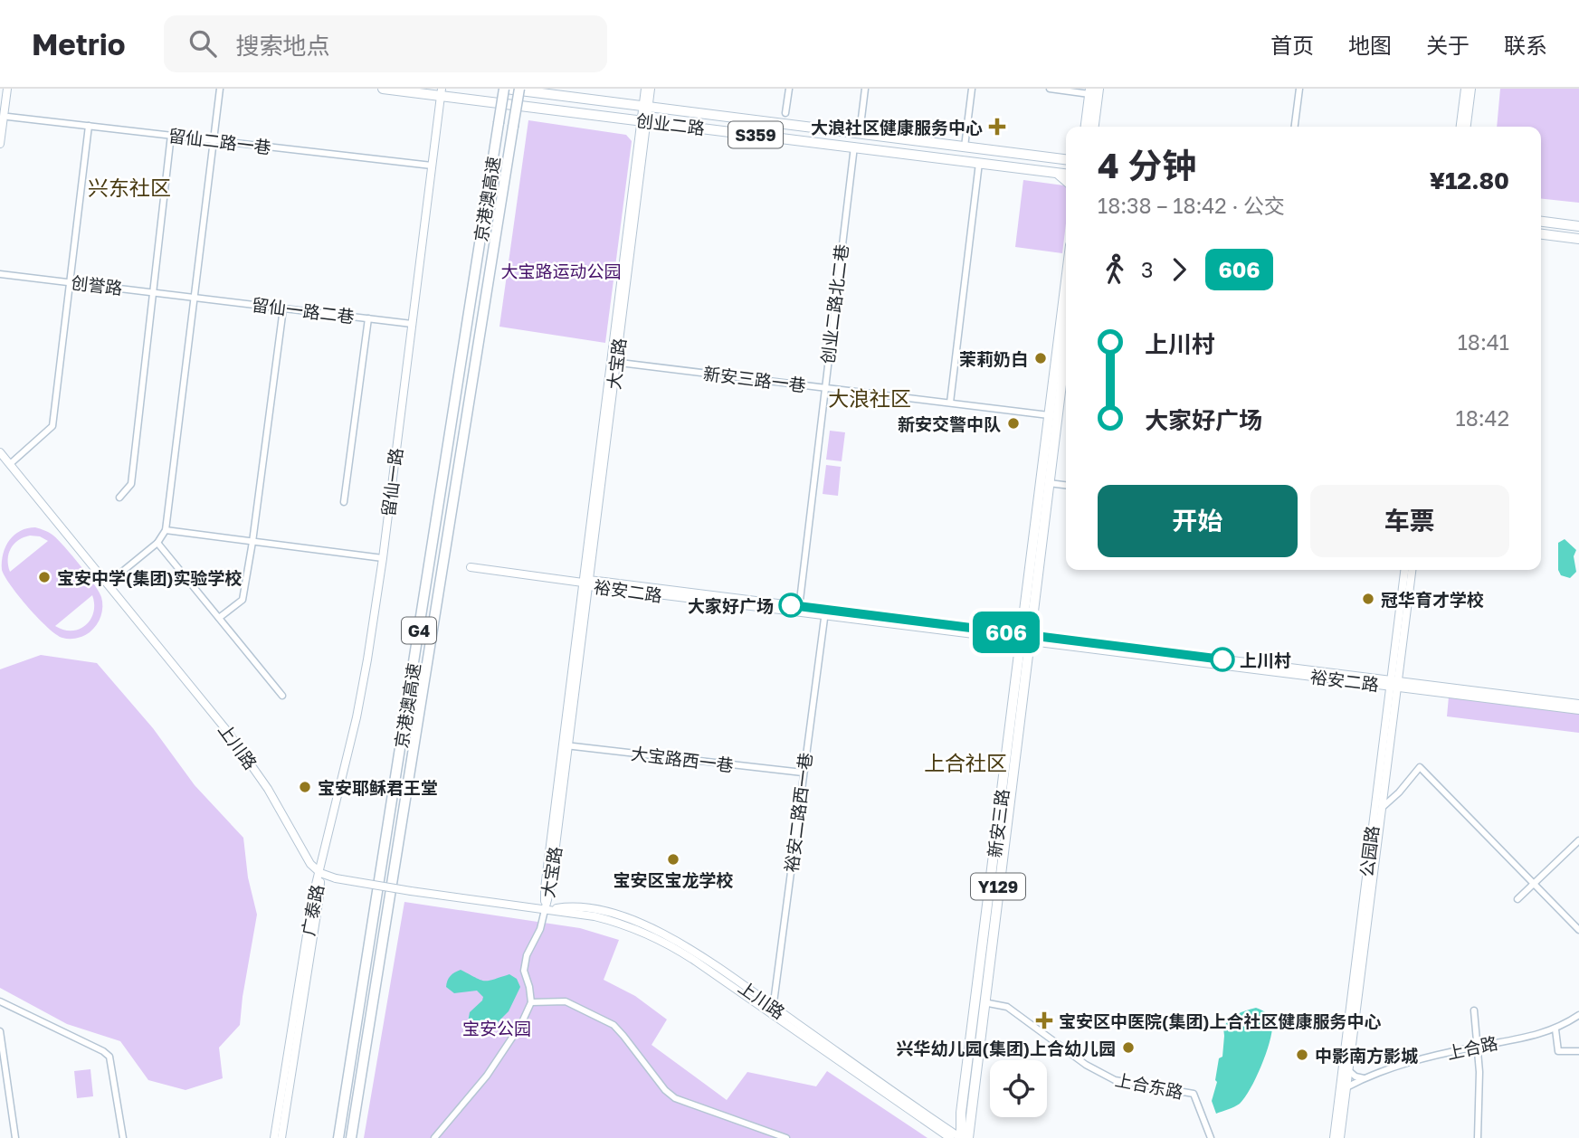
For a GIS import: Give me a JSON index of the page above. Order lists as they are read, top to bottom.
{
  "streets": {
    "highway": ["京港澳高速", "G4"],
    "main road": [
      "创业二路",
      "S359",
      "大宝路",
      "留仙一路",
      "裕安二路",
      "上川路",
      "新安三路",
      "公园路",
      "Y129",
      "广泰路"
    ],
    "street": [
      "留仙二路一巷",
      "创誉路",
      "创业二路北二巷",
      "留仙一路二巷",
      "新安三路一巷",
      "大宝路西一巷",
      "裕安二路西一巷",
      "上合路",
      "上合东路"
    ]
  },
  "crossings": [
    ["创业二路", "京港澳高速"],
    ["创业二路", "创业二路北二巷"],
    ["创业二路", "大宝路"],
    ["创业二路", "留仙一路"],
    ["留仙二路一巷", "留仙一路"],
    ["创誉路", "留仙一路二巷"],
    ["创业二路北二巷", "新安三路一巷"],
    ["创业二路北二巷", "裕安二路"],
    ["留仙一路二巷", "留仙一路"],
    ["大宝路", "新安三路一巷"],
    ["大宝路", "裕安二路"],
    ["大宝路", "上川路"],
    ["大宝路", "大宝路西一巷"],
    ["新安三路一巷", "新安三路"],
    ["留仙一路", "上川路"],
    ["留仙一路", "广泰路"],
    ["裕安二路", "裕安二路西一巷"],
    ["裕安二路", "新安三路"],
    ["裕安二路", "公园路"],
    ["上川路", "裕安二路西一巷"],
    ["上川路", "新安三路"],
    ["上川路", "广泰路"],
    ["大宝路西一巷", "裕安二路西一巷"],
    ["新安三路", "上合东路"],
    ["公园路", "上合路"]
  ],
  "districts": ["兴东社区", "大浪社区", "上合社区"],
  "parks": ["大宝路运动公园", "宝安公园"],
  "places": {
    "health": ["大浪社区健康服务中心", "宝安区中医院(集团)上合社区健康服务中心"],
    "other": [
      "茉莉奶白",
      "新安交警中队",
      "宝安中学(集团)实验学校",
      "冠华育才学校",
      "大家好广场",
      "上川村",
      "宝安耶稣君王堂",
      "宝安区宝龙学校",
      "兴华幼儿园(集团)上合幼儿园",
      "中影南方影城"
    ]
  },
  "lines": ["bus line 606"],
  "page": {
    "header": "Metrio",
    "search": "搜索地点",
    "nav": [
      "首页",
      "地图",
      "关于",
      "联系"
    ],
    "on_map": "606",
    "heading": ["4 分钟", "18:38 – 18:42 · 公交", "¥12.80"],
    "legs": ["3", "606"],
    "list": [
      {
        "name": "上川村",
        "value": "18:41"
      },
      {
        "name": "大家好广场",
        "value": "18:42"
      }
    ],
    "buttons": ["开始", "车票"]
  }
}
